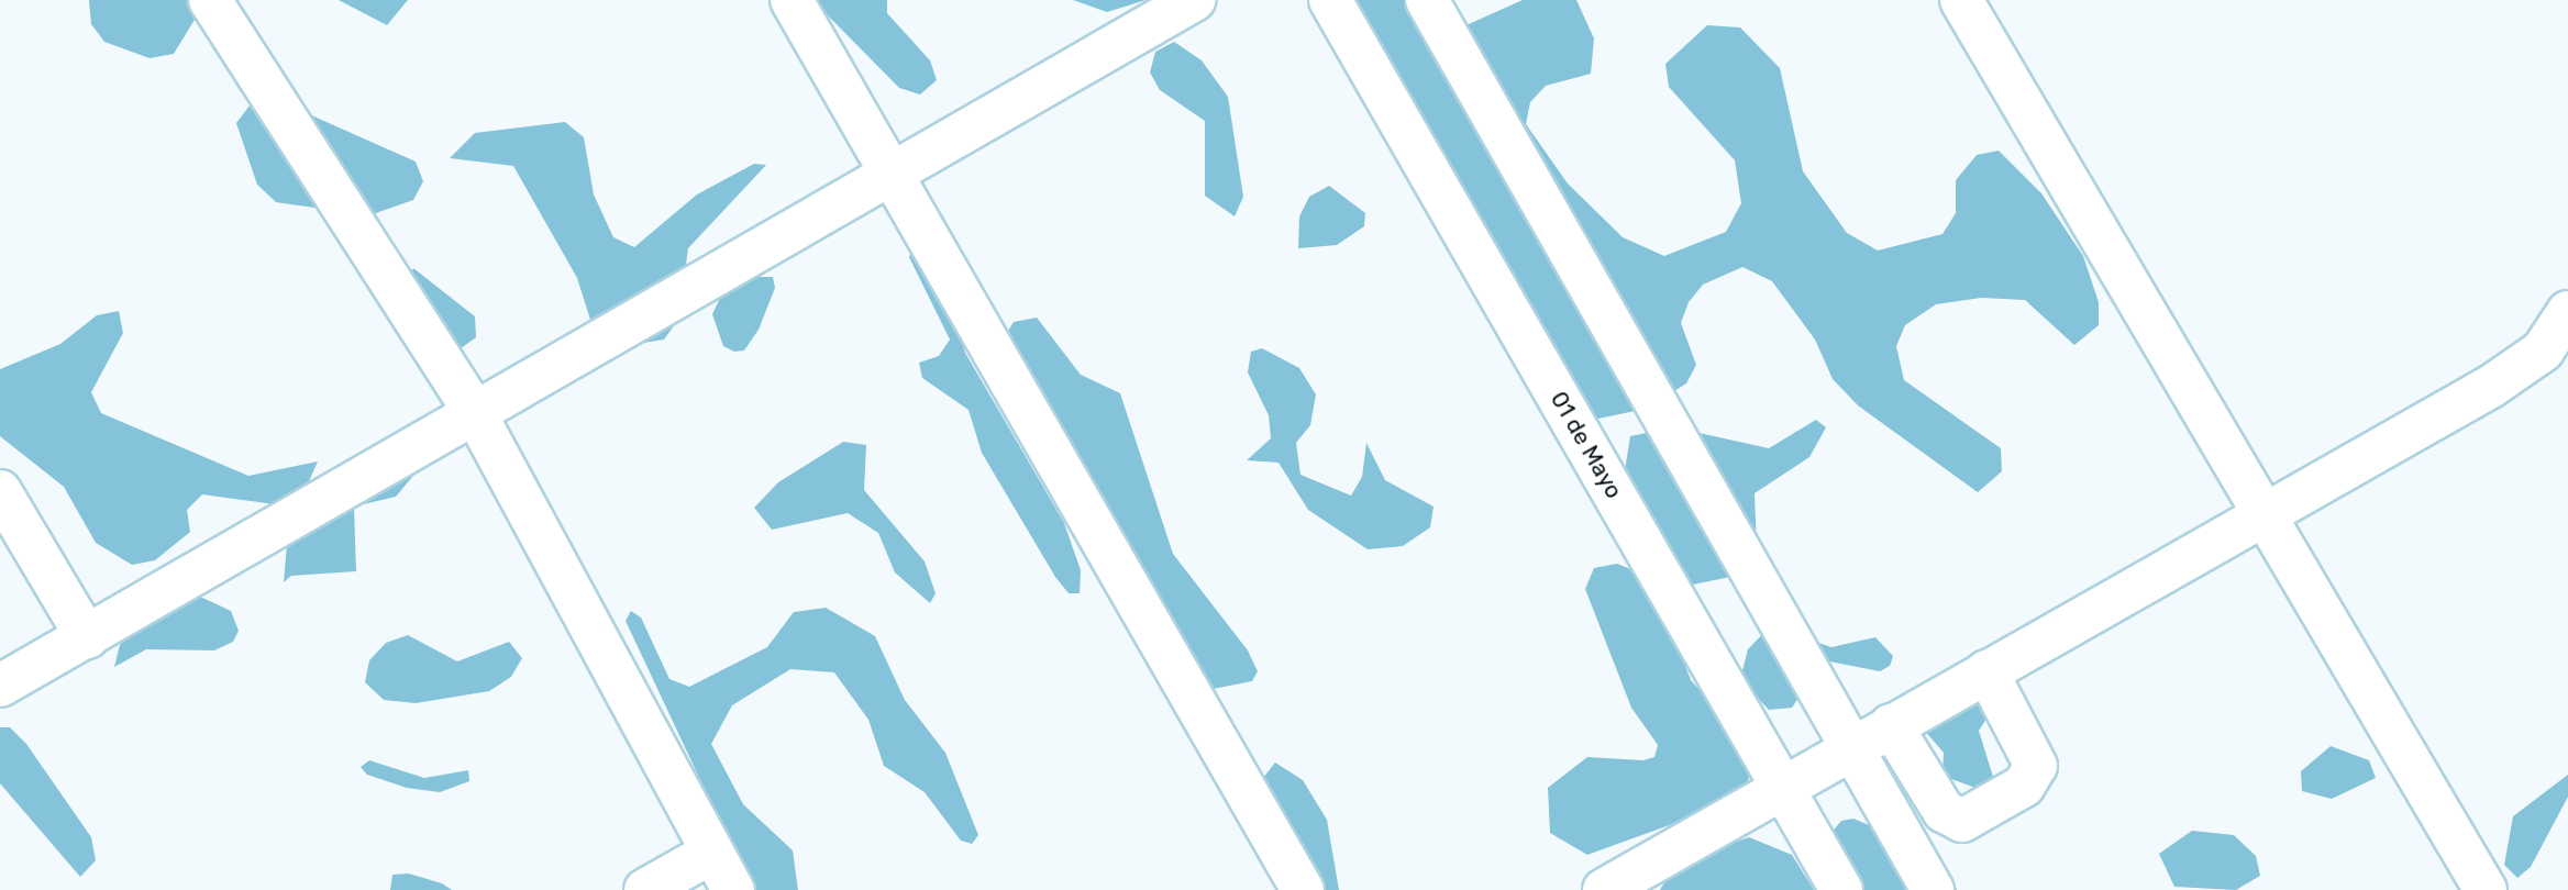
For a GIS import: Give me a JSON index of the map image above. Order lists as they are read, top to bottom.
{
  "streets": {
    "street": ["01 de Mayo"]
  }
}
